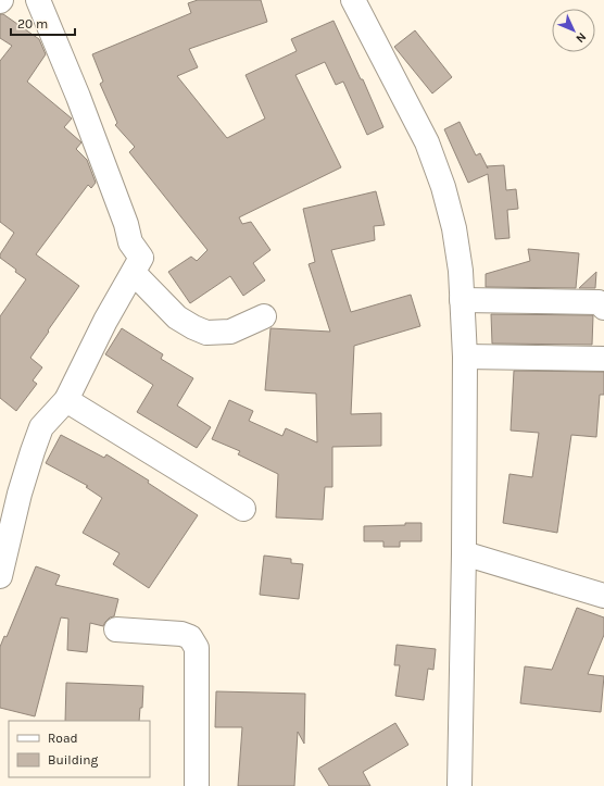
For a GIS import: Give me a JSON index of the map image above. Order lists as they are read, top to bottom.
{
  "legend": ["Road", "Building"],
  "scale_bar": "20 m",
  "north": "bottom right"
}
